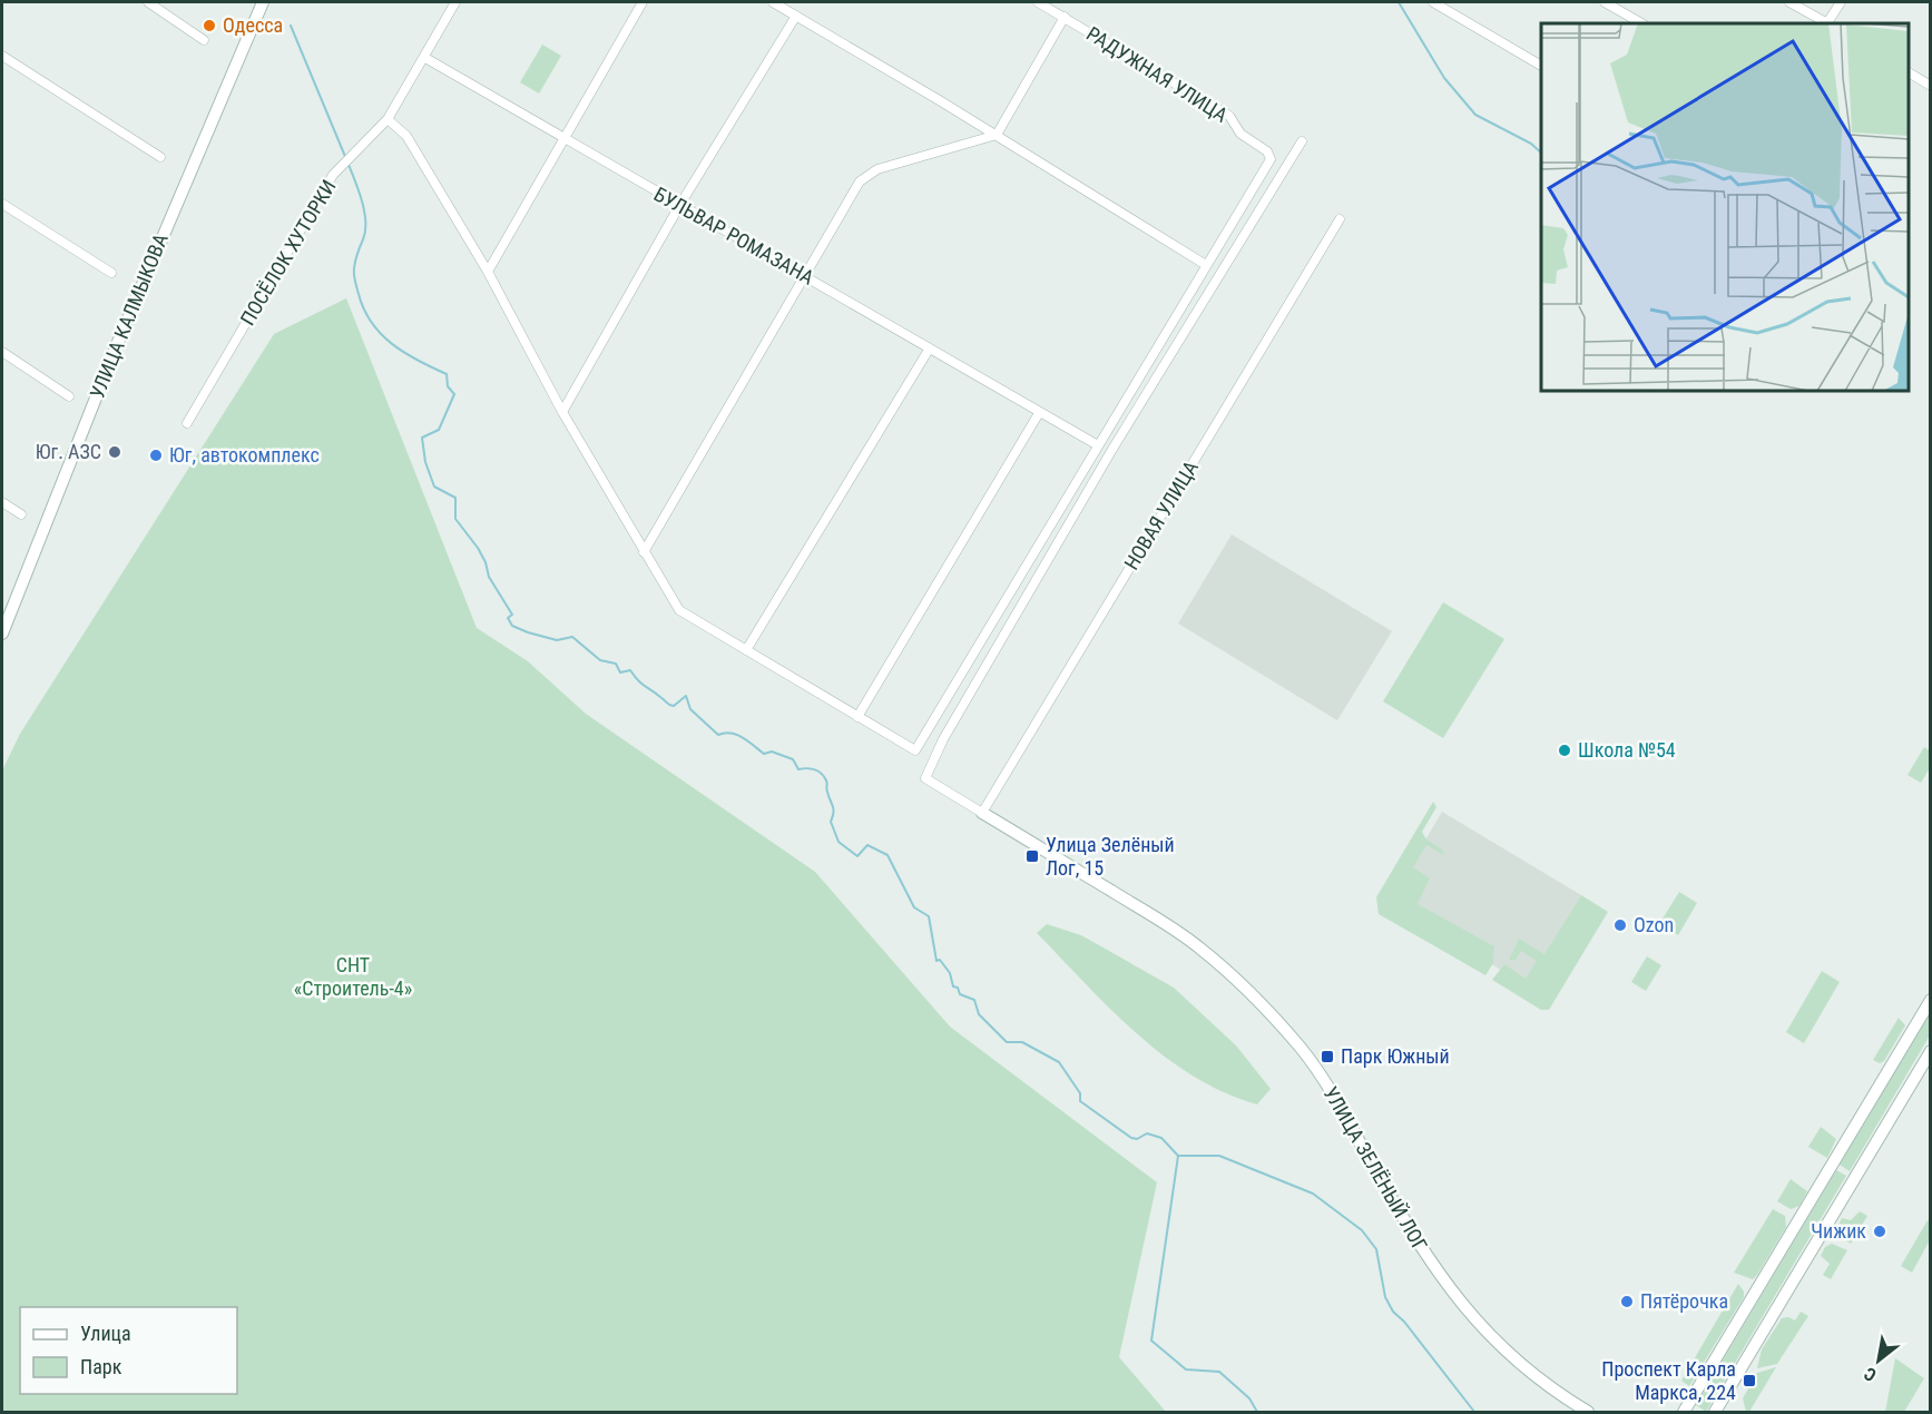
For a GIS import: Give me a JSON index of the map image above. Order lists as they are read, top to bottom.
{
  "streets": {
    "street": [
      "РАДУЖНАЯ УЛИЦА",
      "БУЛЬВАР РОМАЗАНА",
      "ПОСЁЛОК ХУТОРКИ",
      "УЛИЦА КАЛМЫКОВА",
      "НОВАЯ УЛИЦА",
      "УЛИЦА ЗЕЛЁНЫЙ ЛОГ"
    ]
  },
  "crossings": [
    ["БУЛЬВАР РОМАЗАНА", "ПОСЁЛОК ХУТОРКИ"],
    ["НОВАЯ УЛИЦА", "УЛИЦА ЗЕЛЁНЫЙ ЛОГ"]
  ],
  "parks": ["СНТ «Строитель-4»"],
  "places": {
    "other": [
      "Одесса",
      "Юг. АЗС",
      "Юг, автокомплекс",
      "Школа №54",
      "Ozon",
      "Чижик",
      "Пятёрочка"
    ],
    "transit": ["Улица Зелёный Лог, 15", "Парк Южный", "Проспект Карла Маркса, 224"]
  },
  "legend": ["Улица", "Парк"],
  "north": "bottom left"
}
